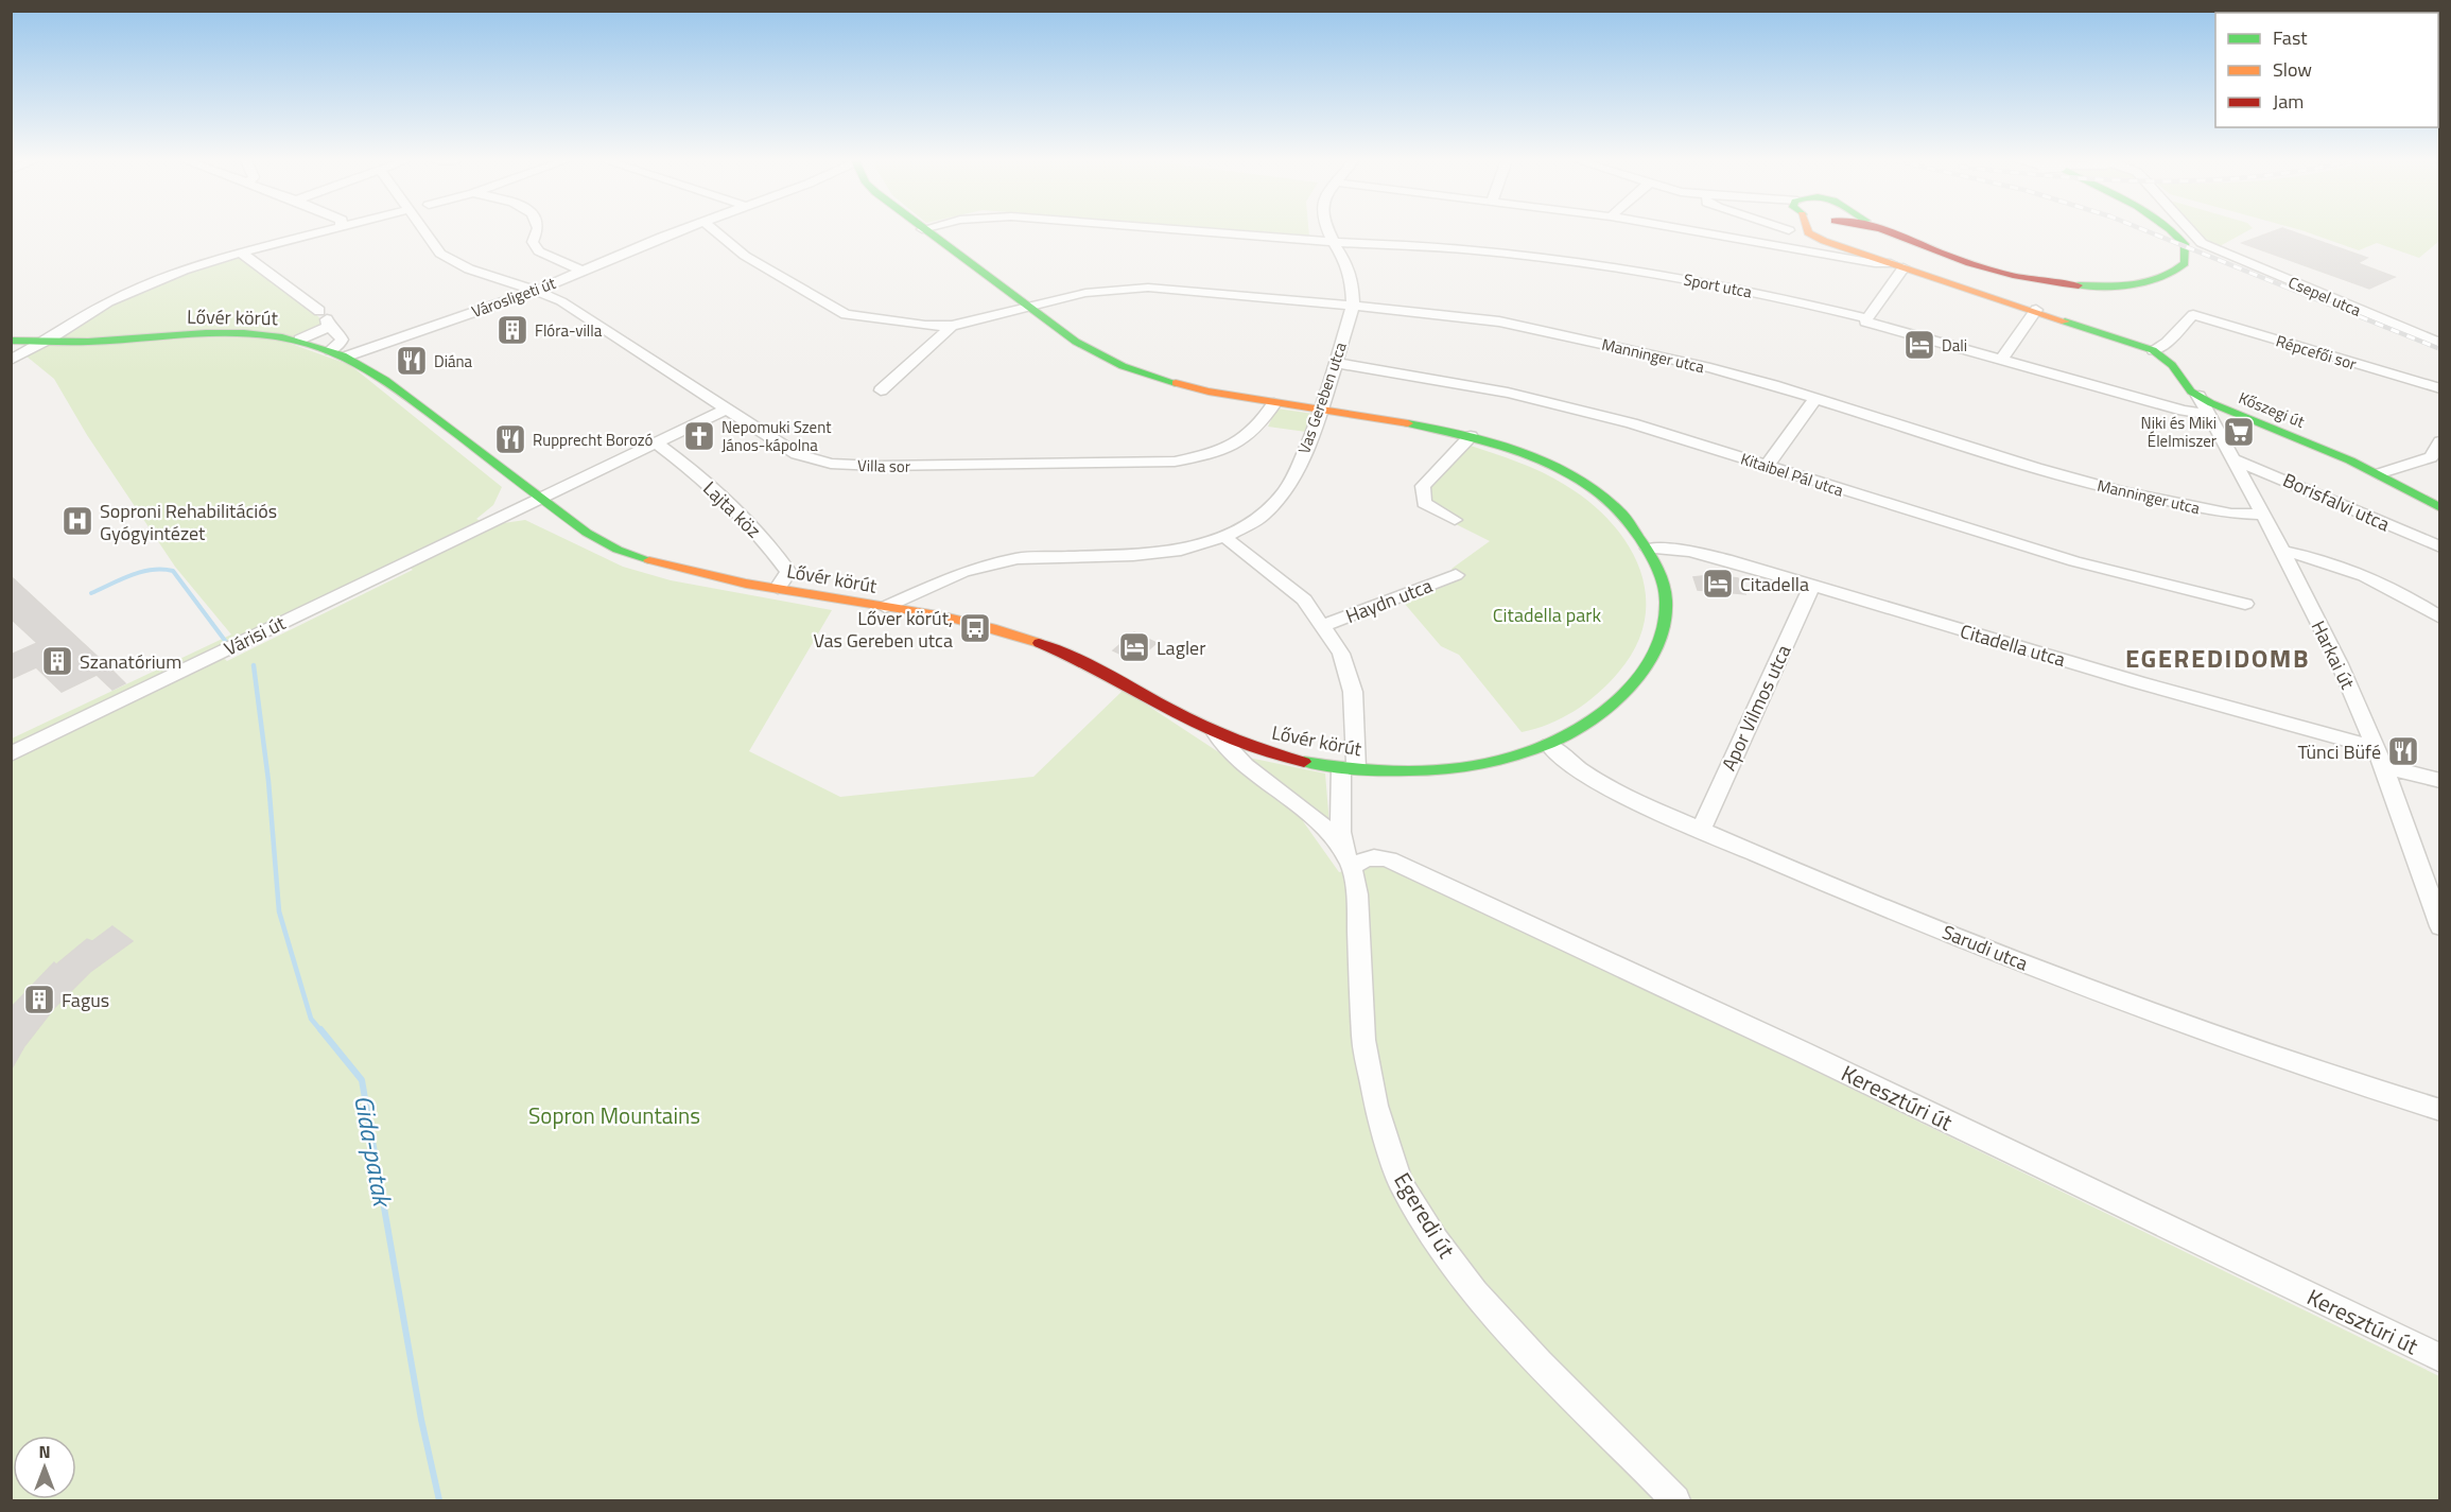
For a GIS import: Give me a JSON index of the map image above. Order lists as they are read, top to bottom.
{
  "streets": {
    "street": [
      "Sport utca",
      "Csepel utca",
      "Városligeti út",
      "Lővér körút",
      "Répcefői sor",
      "Manninger utca",
      "Vas Gereben utca",
      "Kőszegi út",
      "Villa sor",
      "Kitaibel Pál utca",
      "Borisfalvi utca",
      "Lajta köz",
      "Haydn utca",
      "Várisi út",
      "Citadella utca",
      "Harkai út",
      "Apor Vilmos utca",
      "Sarudi utca",
      "Keresztúri út",
      "Egeredi út"
    ]
  },
  "crossings": [
    ["Sport utca", "Vas Gereben utca"],
    ["Sport utca", "Harkai út"],
    ["Városligeti út", "Lővér körút"],
    ["Városligeti út", "Villa sor"],
    ["Lővér körút", "Manninger utca"],
    ["Lővér körút", "Vas Gereben utca"],
    ["Lővér körút", "Villa sor"],
    ["Lővér körút", "Lajta köz"],
    ["Lővér körút", "Várisi út"],
    ["Lővér körút", "Citadella utca"],
    ["Lővér körút", "Sarudi utca"],
    ["Lővér körút", "Egeredi út"],
    ["Répcefői sor", "Kőszegi út"],
    ["Manninger utca", "Vas Gereben utca"],
    ["Manninger utca", "Harkai út"],
    ["Vas Gereben utca", "Kitaibel Pál utca"],
    ["Vas Gereben utca", "Egeredi út"],
    ["Kőszegi út", "Harkai út"],
    ["Villa sor", "Várisi út"],
    ["Borisfalvi utca", "Harkai út"],
    ["Lajta köz", "Várisi út"],
    ["Haydn utca", "Egeredi út"],
    ["Citadella utca", "Harkai út"],
    ["Citadella utca", "Apor Vilmos utca"],
    ["Apor Vilmos utca", "Sarudi utca"],
    ["Keresztúri út", "Egeredi út"]
  ],
  "districts": ["EGEREDIDOMB"],
  "water": ["Gida-patak"],
  "parks": ["Citadella park", "Sopron Mountains"],
  "places": {
    "building": ["Flóra-villa", "Szanatórium", "Fagus"],
    "hotel": ["Dali", "Citadella", "Lagler"],
    "restaurant": ["Diána", "Rupprecht Borozó", "Tünci Büfé"],
    "supermarket": ["Niki és Miki Élelmiszer"],
    "church": ["Nepomuki Szent János-kápolna"],
    "hospital": ["Soproni Rehabilitációs Gyógyintézet"],
    "bus stop": ["Lőver körút, Vas Gereben utca"]
  },
  "legend": ["Fast", "Slow", "Jam"],
  "north": "top"
}
